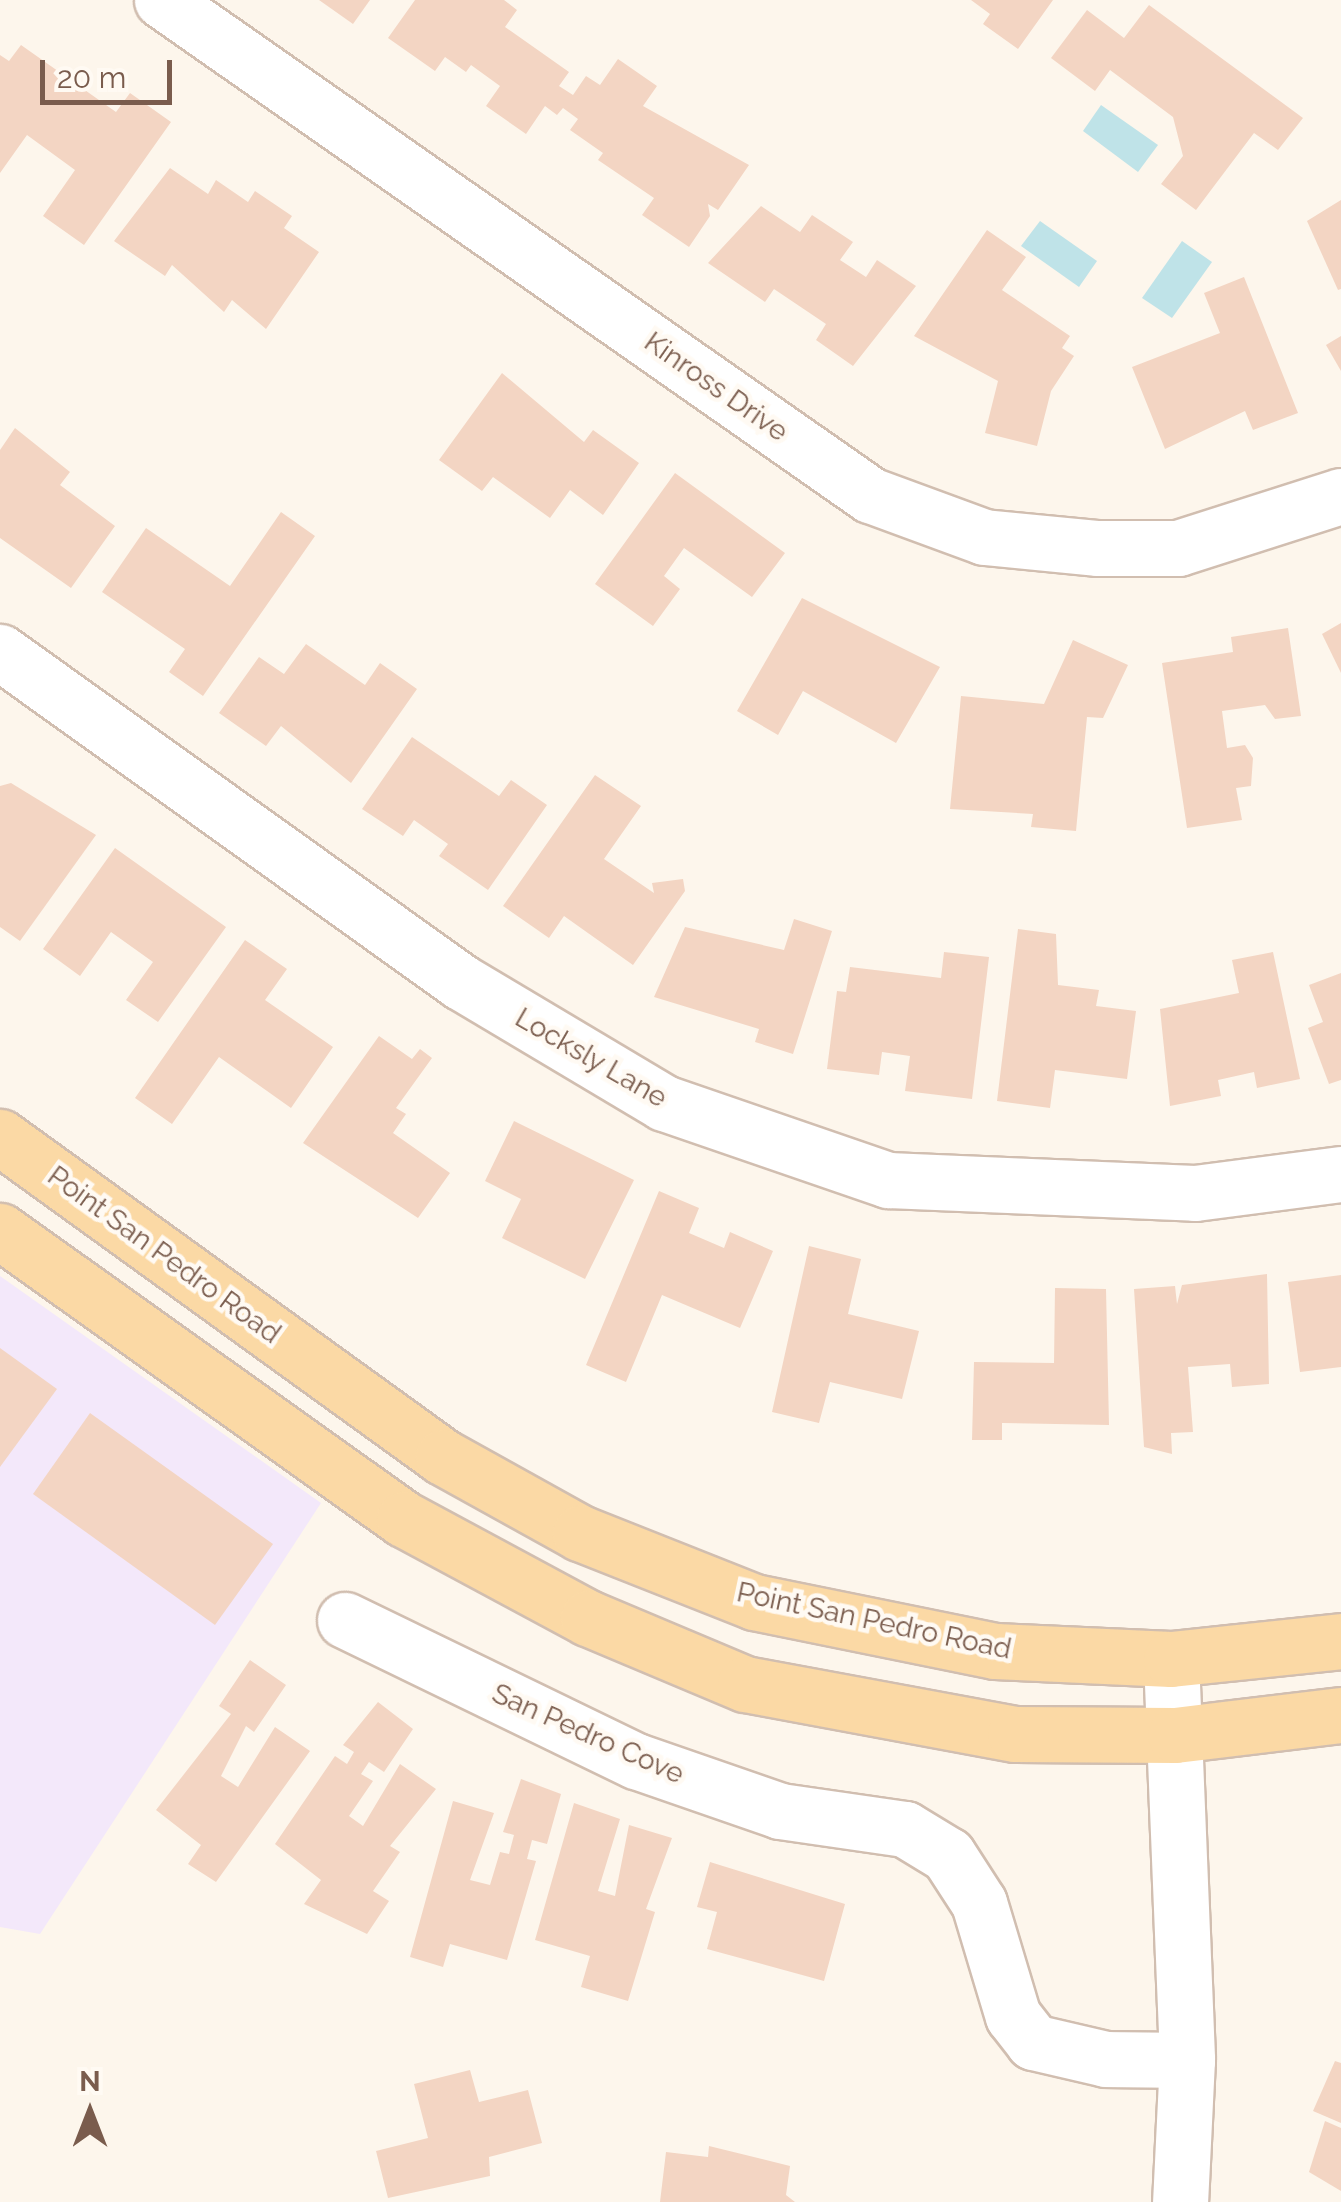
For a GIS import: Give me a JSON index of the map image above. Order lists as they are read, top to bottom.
{
  "streets": {
    "main road": ["Point San Pedro Road"],
    "street": ["Kinross Drive", "Locksly Lane", "San Pedro Cove"]
  },
  "scale_bar": "20 m",
  "north": "top"
}
